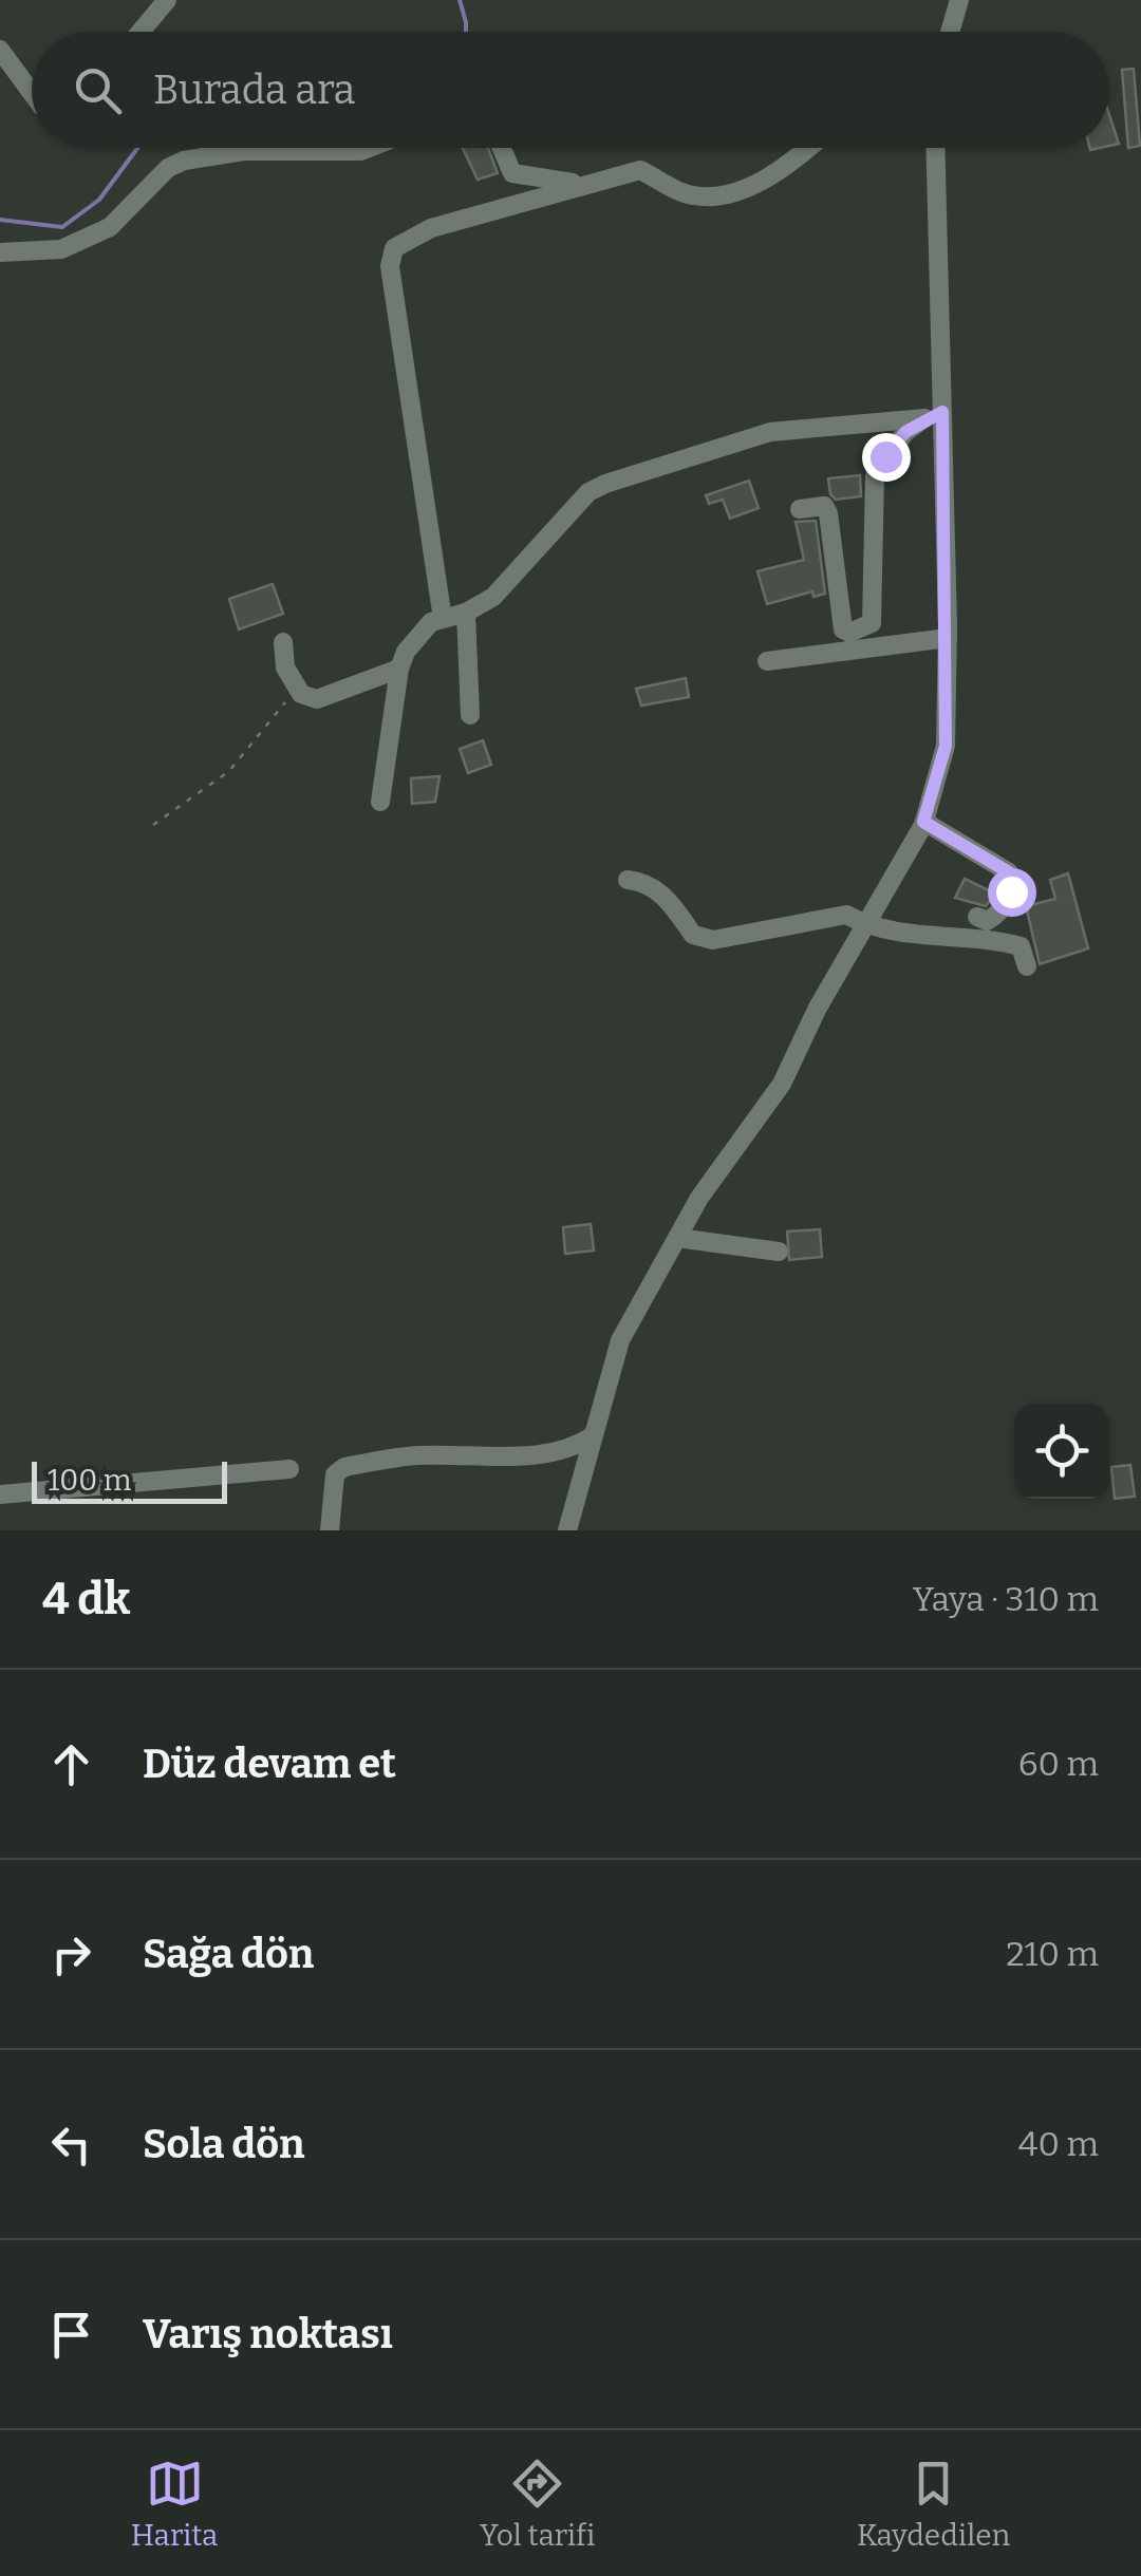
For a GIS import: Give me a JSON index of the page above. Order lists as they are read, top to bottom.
{
  "scale_bar": "100 m",
  "page": {
    "search": "Burada ara",
    "scale": "100 m",
    "heading": ["4 dk", "Yaya · 310 m"],
    "list": [
      ["Düz devam et", "60 m"],
      ["Sağa dön", "210 m"],
      ["Sola dön", "40 m"],
      "Varış noktası"
    ],
    "nav": ["Harita", "Yol tarifi", "Kaydedilen"]
  }
}
